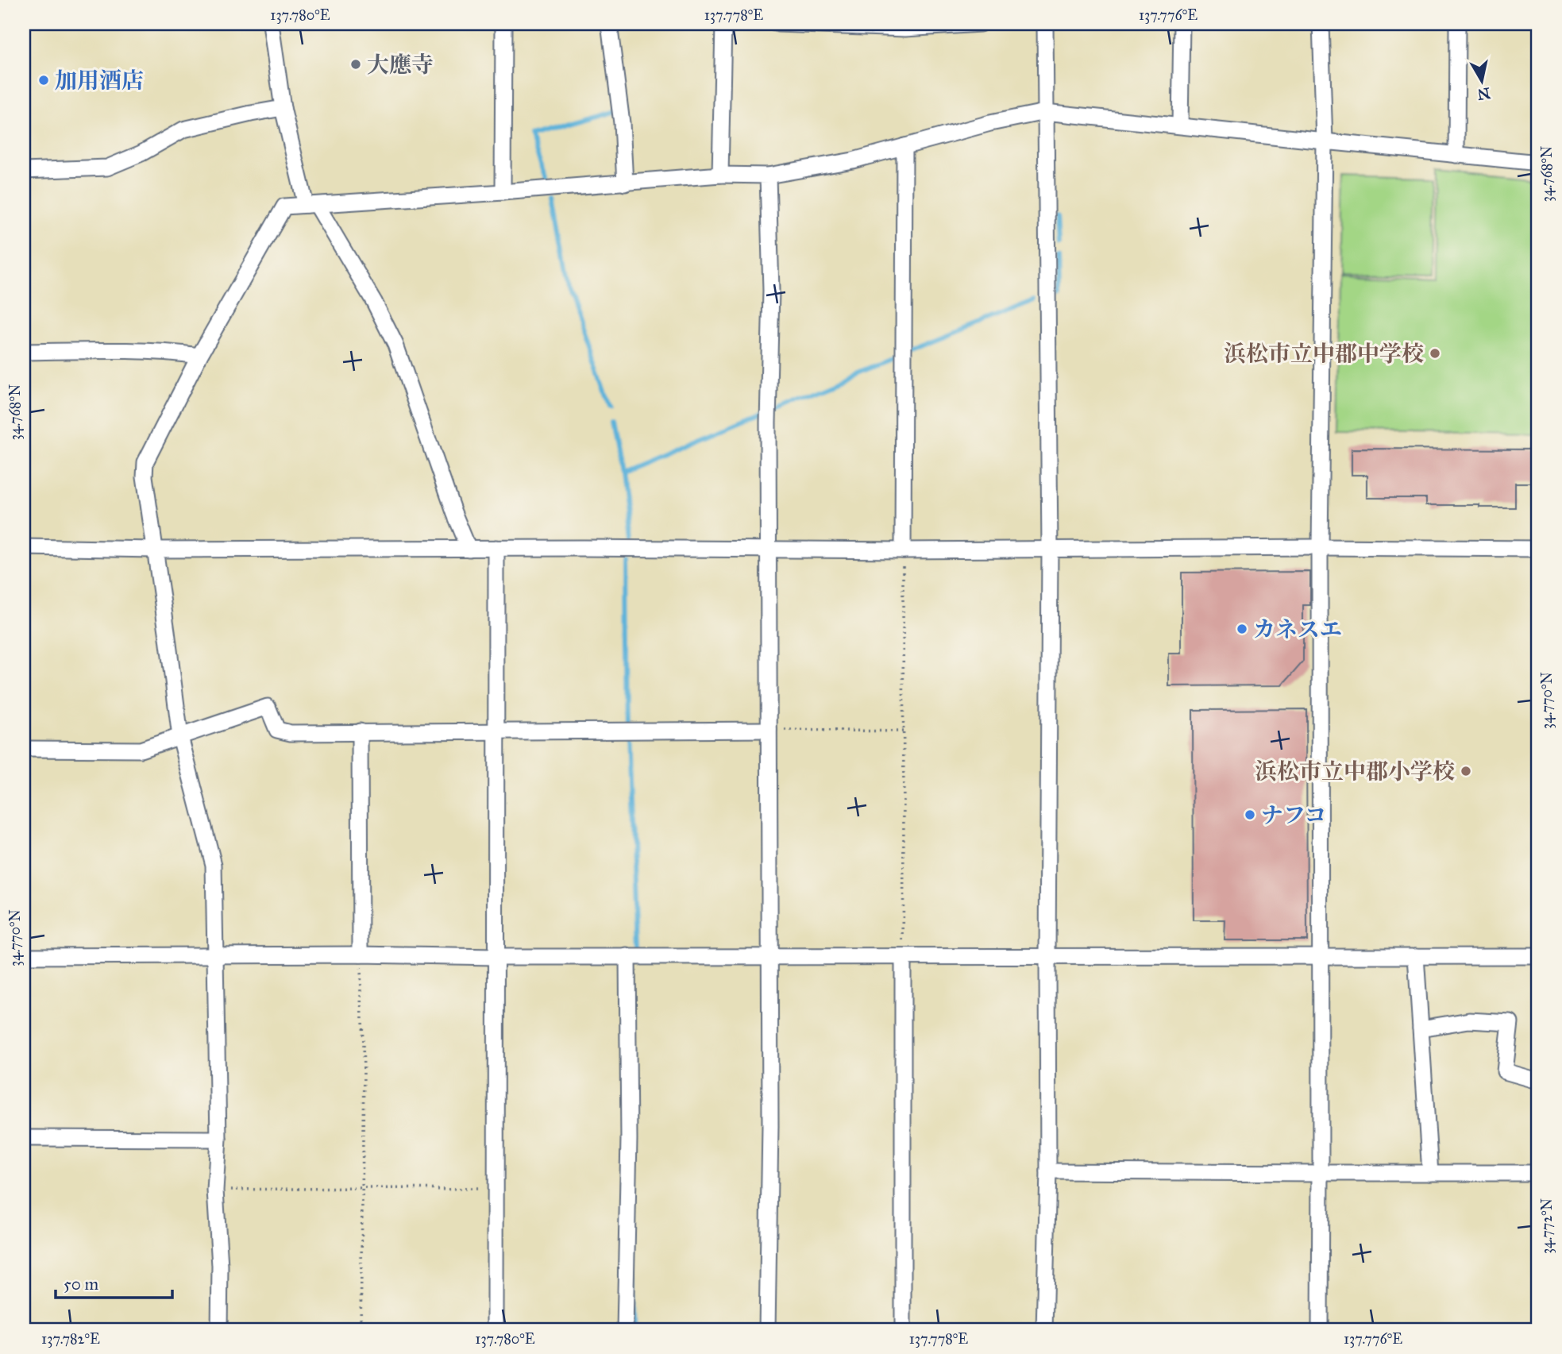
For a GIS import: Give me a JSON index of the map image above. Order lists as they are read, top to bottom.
{
  "places": [
    "大應寺",
    "加用酒店",
    "浜松市立中郡中学校",
    "カネスエ",
    "浜松市立中郡小学校",
    "ナフコ"
  ],
  "scale_bar": "50 m",
  "north": "bottom",
  "coordinates": [
    "137.780°E",
    "137.778°E",
    "137.776°E",
    "34.768°N",
    "34.770°N",
    "34.772°N",
    "137.782°E"
  ]
}
